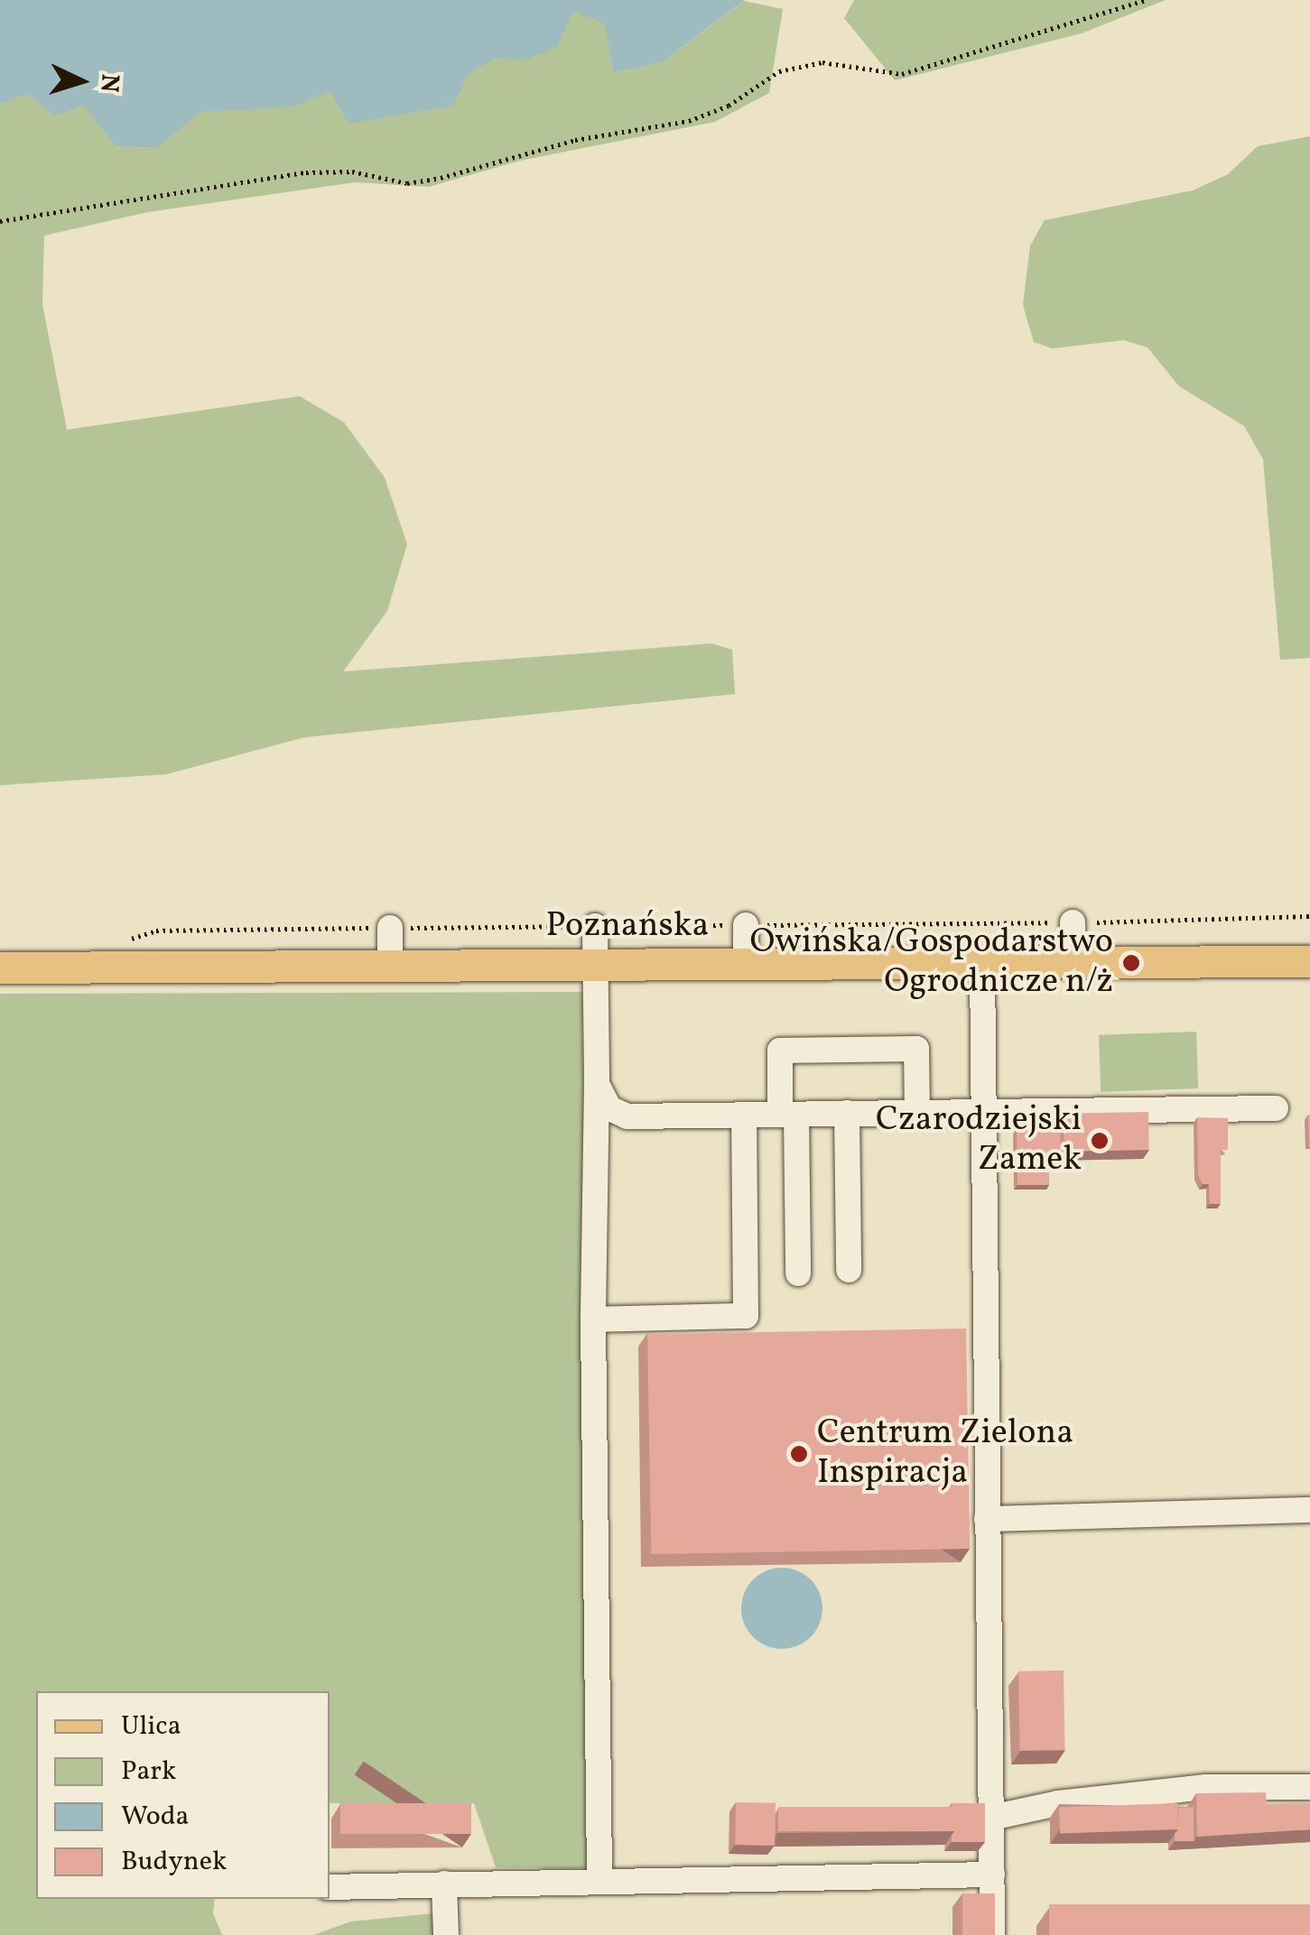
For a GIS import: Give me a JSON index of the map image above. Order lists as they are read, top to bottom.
{
  "streets": {
    "main road": ["Poznańska"]
  },
  "places": ["Owińska/Gospodarstwo Ogrodnicze n/ż", "Czarodziejski Zamek", "Centrum Zielona Inspiracja"],
  "legend": [
    "Ulica",
    "Park",
    "Woda",
    "Budynek"
  ],
  "north": "right"
}
